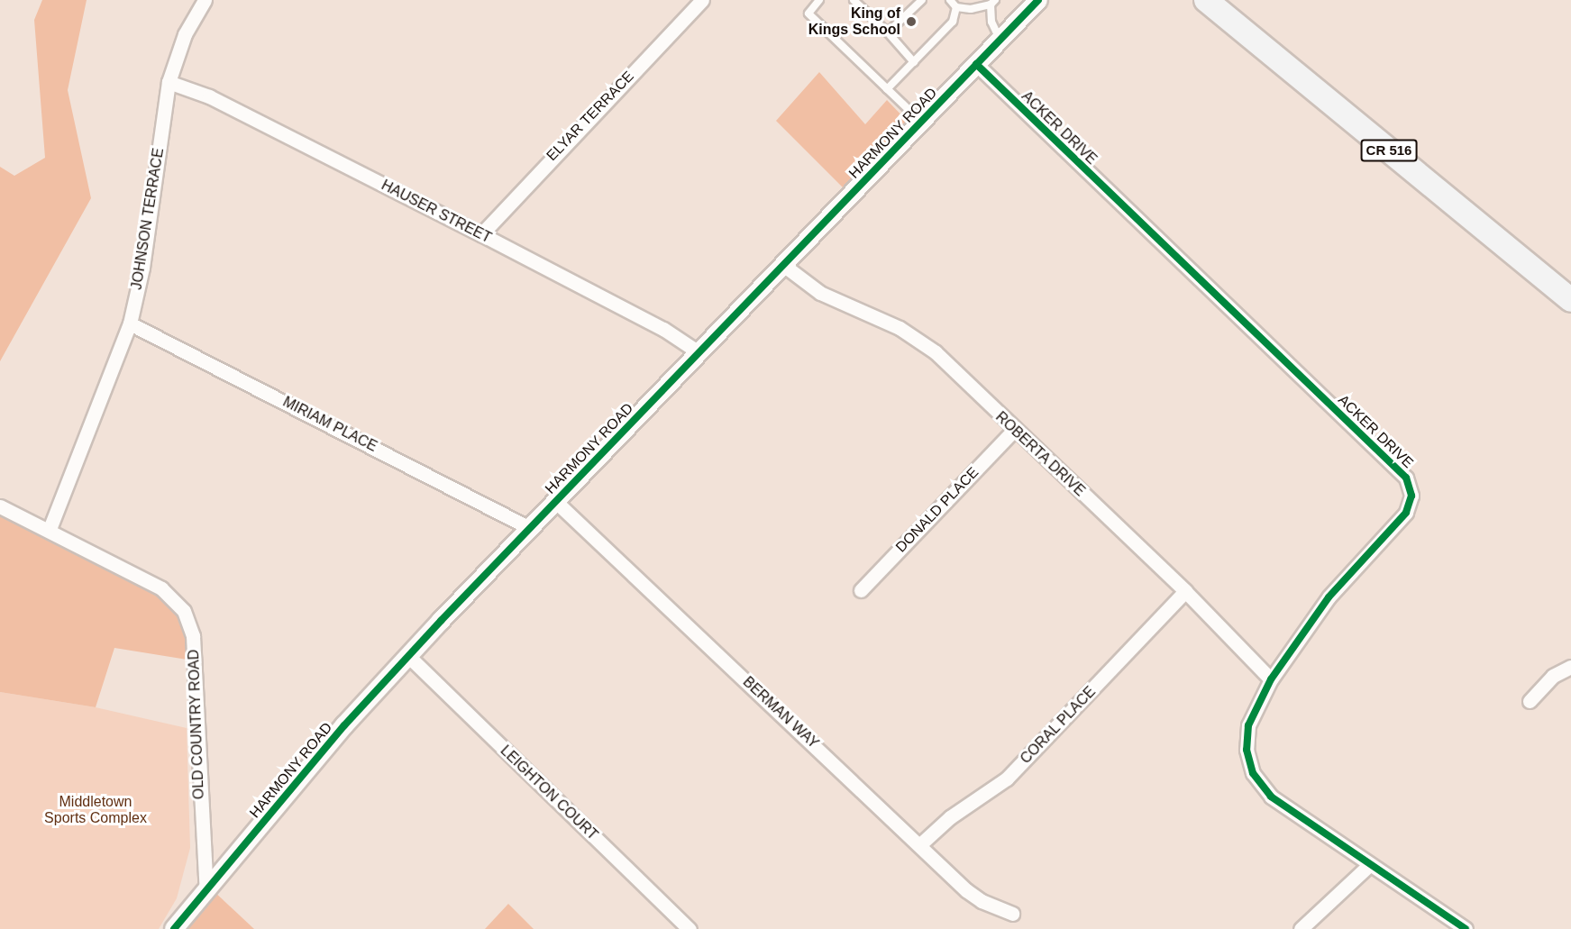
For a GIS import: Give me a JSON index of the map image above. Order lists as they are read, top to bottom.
{
  "streets": {
    "main road": ["CR 516"],
    "street": [
      "ELYAR TERRACE",
      "ACKER DRIVE",
      "HARMONY ROAD",
      "HAUSER STREET",
      "JOHNSON TERRACE",
      "MIRIAM PLACE",
      "ROBERTA DRIVE",
      "DONALD PLACE",
      "BERMAN WAY",
      "OLD COUNTRY ROAD",
      "CORAL PLACE",
      "LEIGHTON COURT"
    ]
  },
  "crossings": [
    ["ELYAR TERRACE", "HAUSER STREET"],
    ["ACKER DRIVE", "HARMONY ROAD"],
    ["ACKER DRIVE", "ROBERTA DRIVE"],
    ["HARMONY ROAD", "HAUSER STREET"],
    ["HARMONY ROAD", "MIRIAM PLACE"],
    ["HARMONY ROAD", "ROBERTA DRIVE"],
    ["HARMONY ROAD", "BERMAN WAY"],
    ["HARMONY ROAD", "OLD COUNTRY ROAD"],
    ["HARMONY ROAD", "LEIGHTON COURT"],
    ["HAUSER STREET", "JOHNSON TERRACE"],
    ["JOHNSON TERRACE", "MIRIAM PLACE"],
    ["JOHNSON TERRACE", "OLD COUNTRY ROAD"],
    ["ROBERTA DRIVE", "DONALD PLACE"],
    ["ROBERTA DRIVE", "CORAL PLACE"],
    ["BERMAN WAY", "CORAL PLACE"]
  ],
  "parks": ["Middletown Sports Complex"],
  "places": ["King of Kings School"]
}
